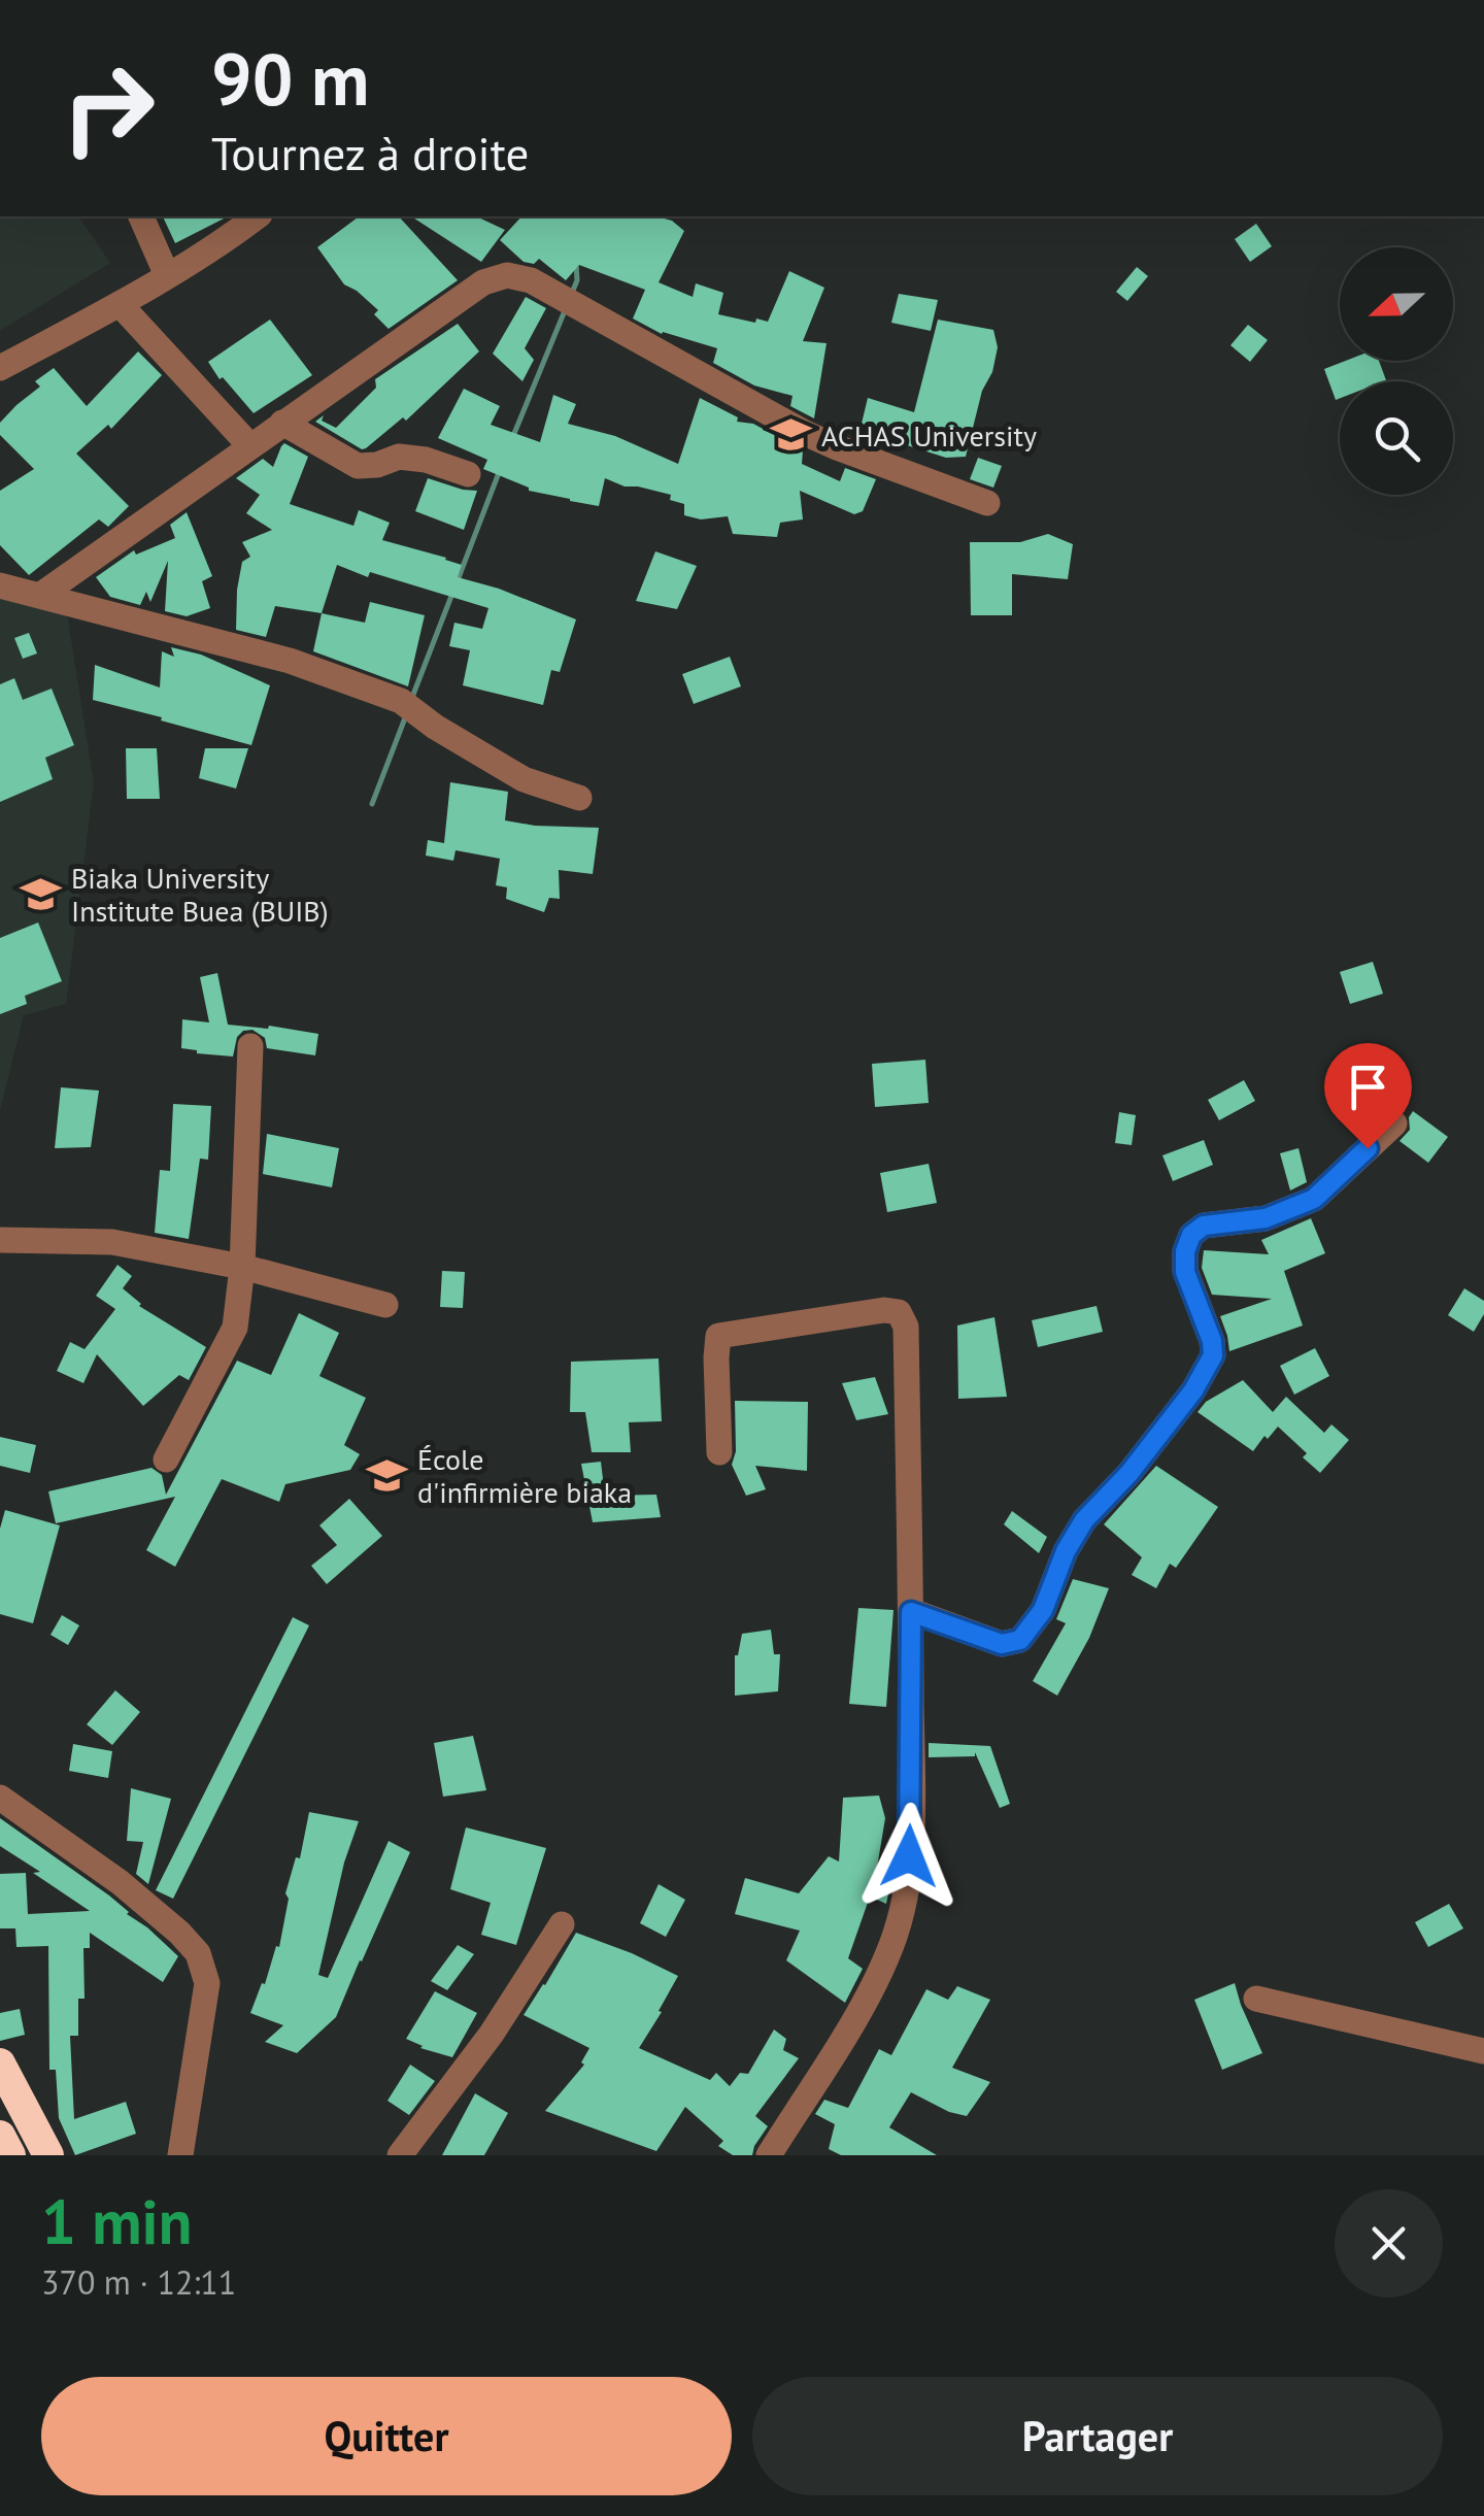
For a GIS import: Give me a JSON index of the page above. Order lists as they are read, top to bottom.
{
  "places": {
    "school or university": ["ACHAS University", "Biaka University Institute Buea (BUIB)", "École d'infirmière biaka"]
  },
  "north": "left",
  "page": {
    "turn": ["90 m", "Tournez à droite"],
    "heading": ["1 min", "370 m · 12:11"],
    "buttons": ["Quitter", "Partager"]
  }
}
